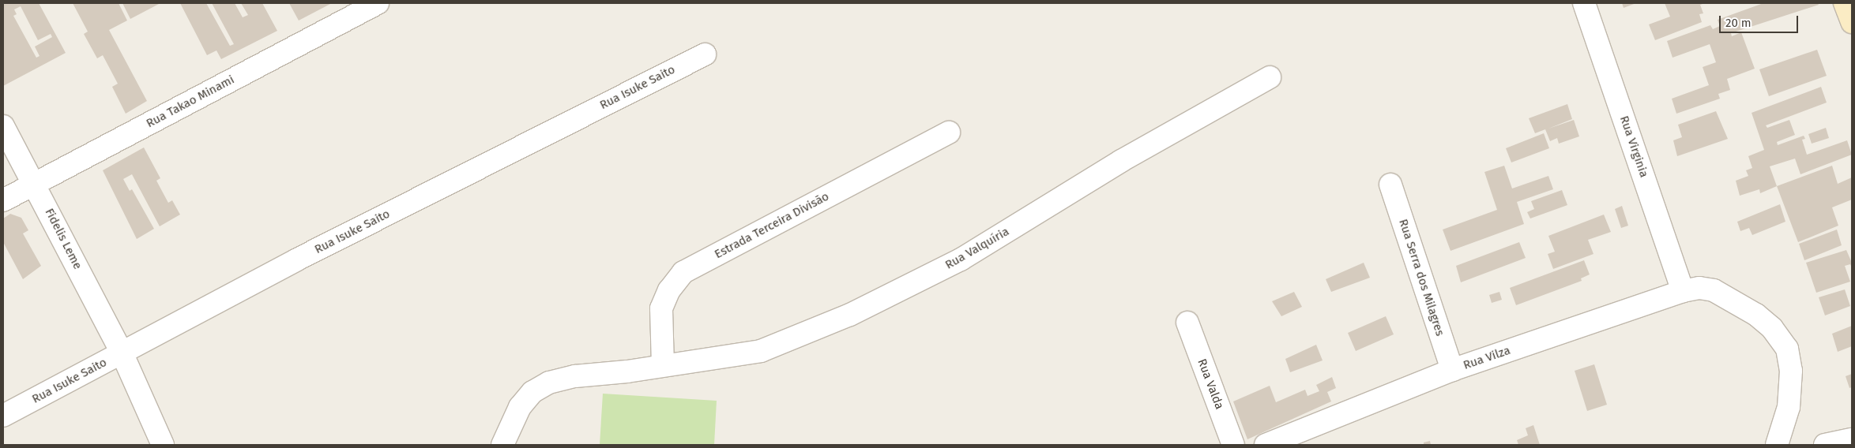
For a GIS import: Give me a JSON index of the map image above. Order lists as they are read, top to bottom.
{
  "streets": {
    "street": [
      "Rua Isuke Saito",
      "Rua Takao Minami",
      "Rua Virginia",
      "Estrada Terceira Divisão",
      "Fidelis Leme",
      "Rua Valquíria",
      "Rua Serra dos Milagres",
      "Rua Vilza",
      "Rua Valda"
    ]
  },
  "crossings": [
    ["Rua Isuke Saito", "Fidelis Leme"],
    ["Rua Takao Minami", "Fidelis Leme"],
    ["Rua Virginia", "Rua Vilza"],
    ["Estrada Terceira Divisão", "Rua Valquíria"],
    ["Rua Serra dos Milagres", "Rua Vilza"]
  ],
  "scale_bar": "20 m"
}
